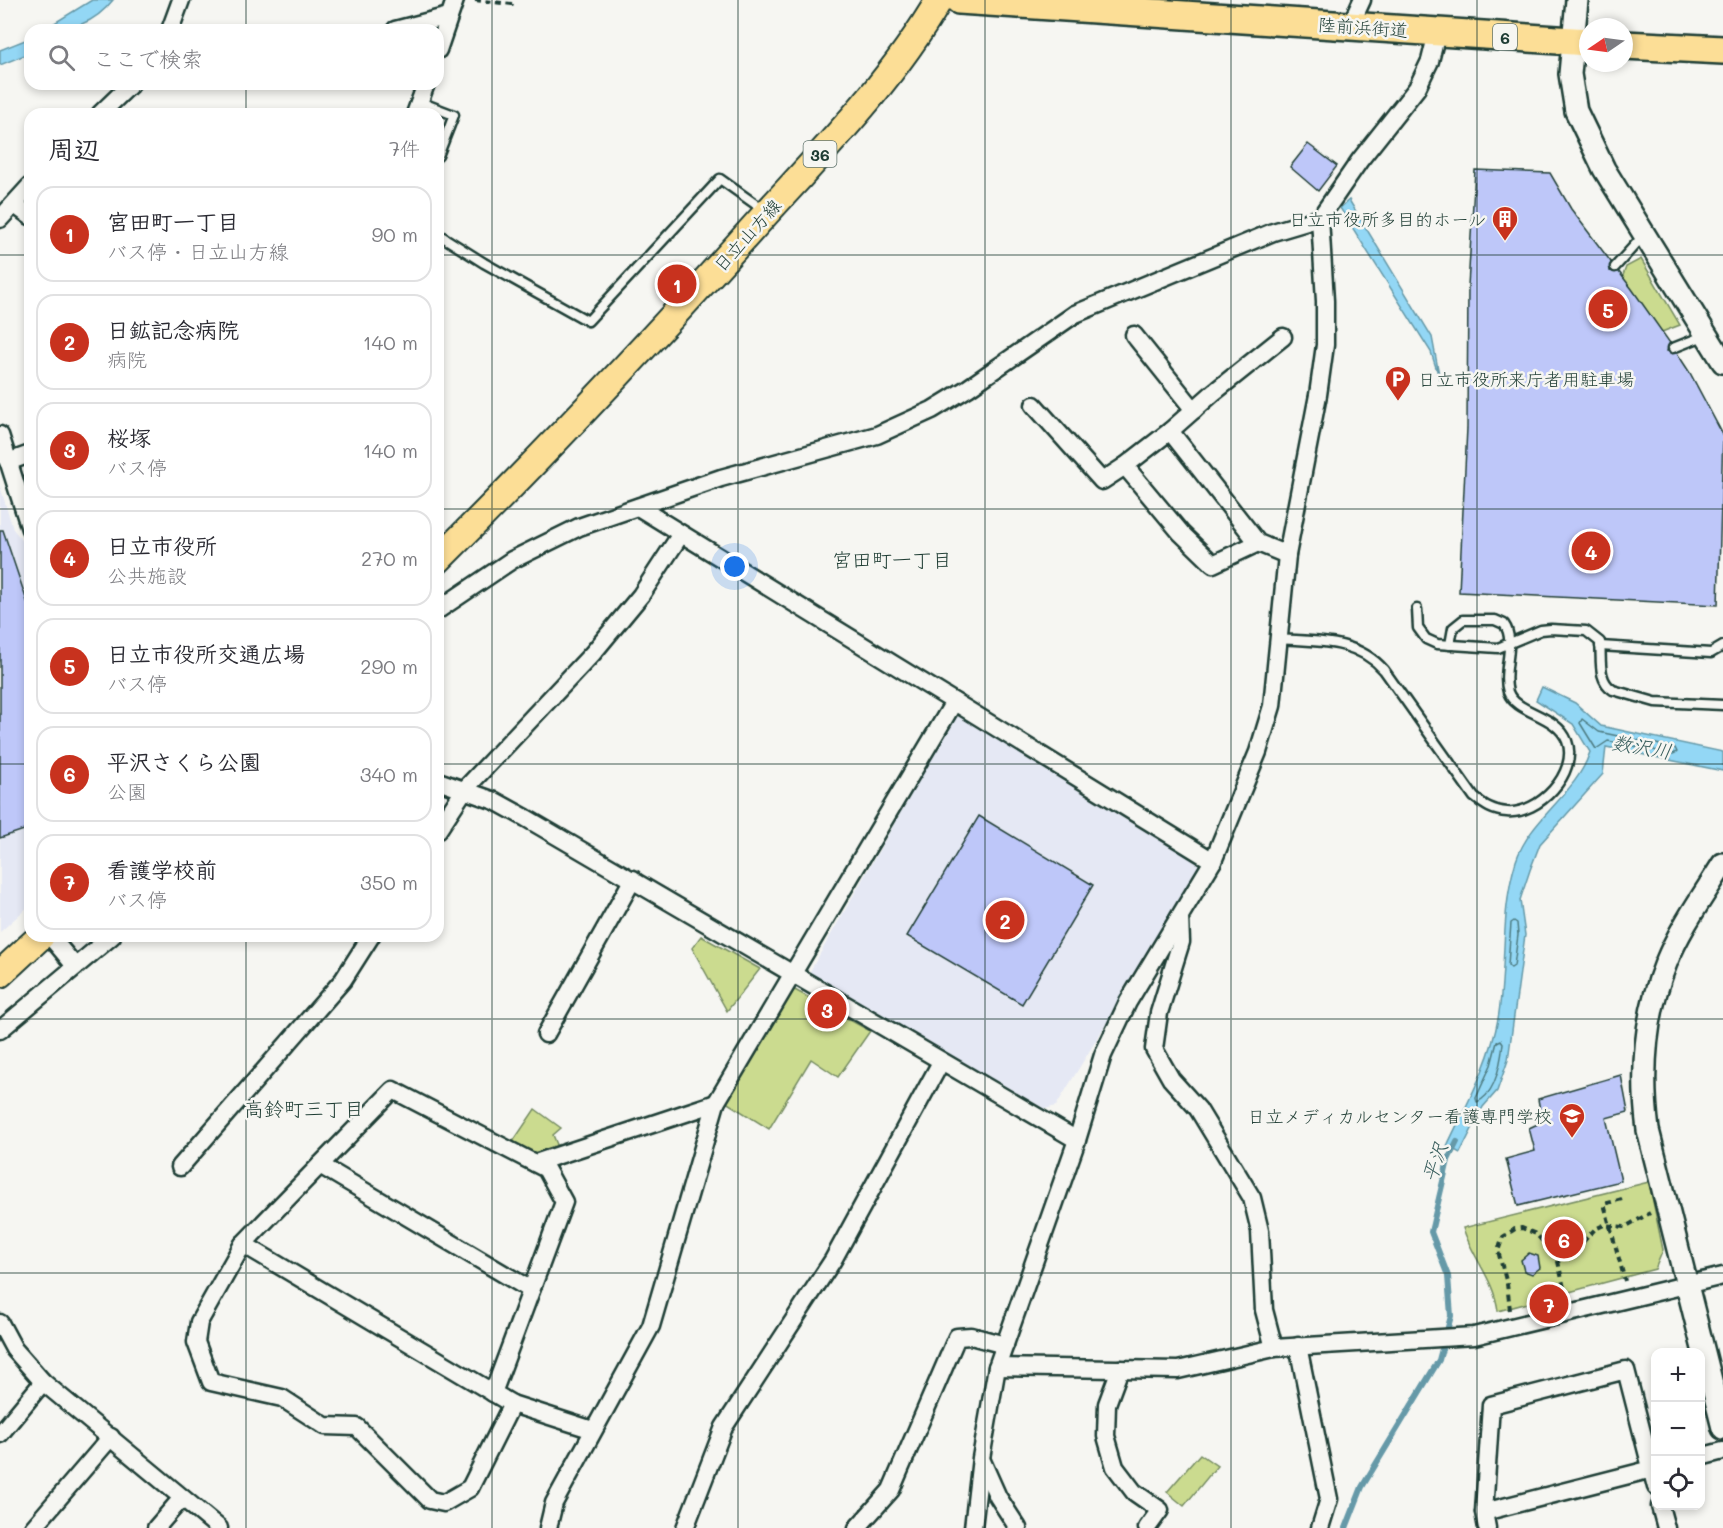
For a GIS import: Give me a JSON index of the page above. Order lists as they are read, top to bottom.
{
  "streets": {
    "highway": ["陸前浜街道", "6"],
    "main road": ["36", "日立山方線"]
  },
  "districts": ["宮田町一丁目", "高鈴町三丁目"],
  "water": ["数沢川", "平沢"],
  "places": {
    "building": ["日立市役所多目的ホール"],
    "parking": ["日立市役所来庁者用駐車場"],
    "school or university": ["日立メディカルセンター看護専門学校"]
  },
  "north": "left",
  "page": {
    "search": "ここで検索",
    "heading": ["周辺", "7件"],
    "list": [
      {
        "mark": "1",
        "name": "宮田町一丁目",
        "note": "バス停 · 日立山方線",
        "value": "90 m"
      },
      {
        "mark": "2",
        "name": "日鉱記念病院",
        "note": "病院",
        "value": "140 m"
      },
      {
        "mark": "3",
        "name": "桜塚",
        "note": "バス停",
        "value": "140 m"
      },
      {
        "mark": "4",
        "name": "日立市役所",
        "note": "公共施設",
        "value": "270 m"
      },
      {
        "mark": "5",
        "name": "日立市役所交通広場",
        "note": "バス停",
        "value": "290 m"
      },
      {
        "mark": "6",
        "name": "平沢さくら公園",
        "note": "公園",
        "value": "340 m"
      },
      {
        "mark": "7",
        "name": "看護学校前",
        "note": "バス停",
        "value": "350 m"
      }
    ],
    "pins": [
      "1",
      "5",
      "4",
      "2",
      "3",
      "6",
      "7"
    ],
    "map_buttons": ["+", "−"]
  }
}
